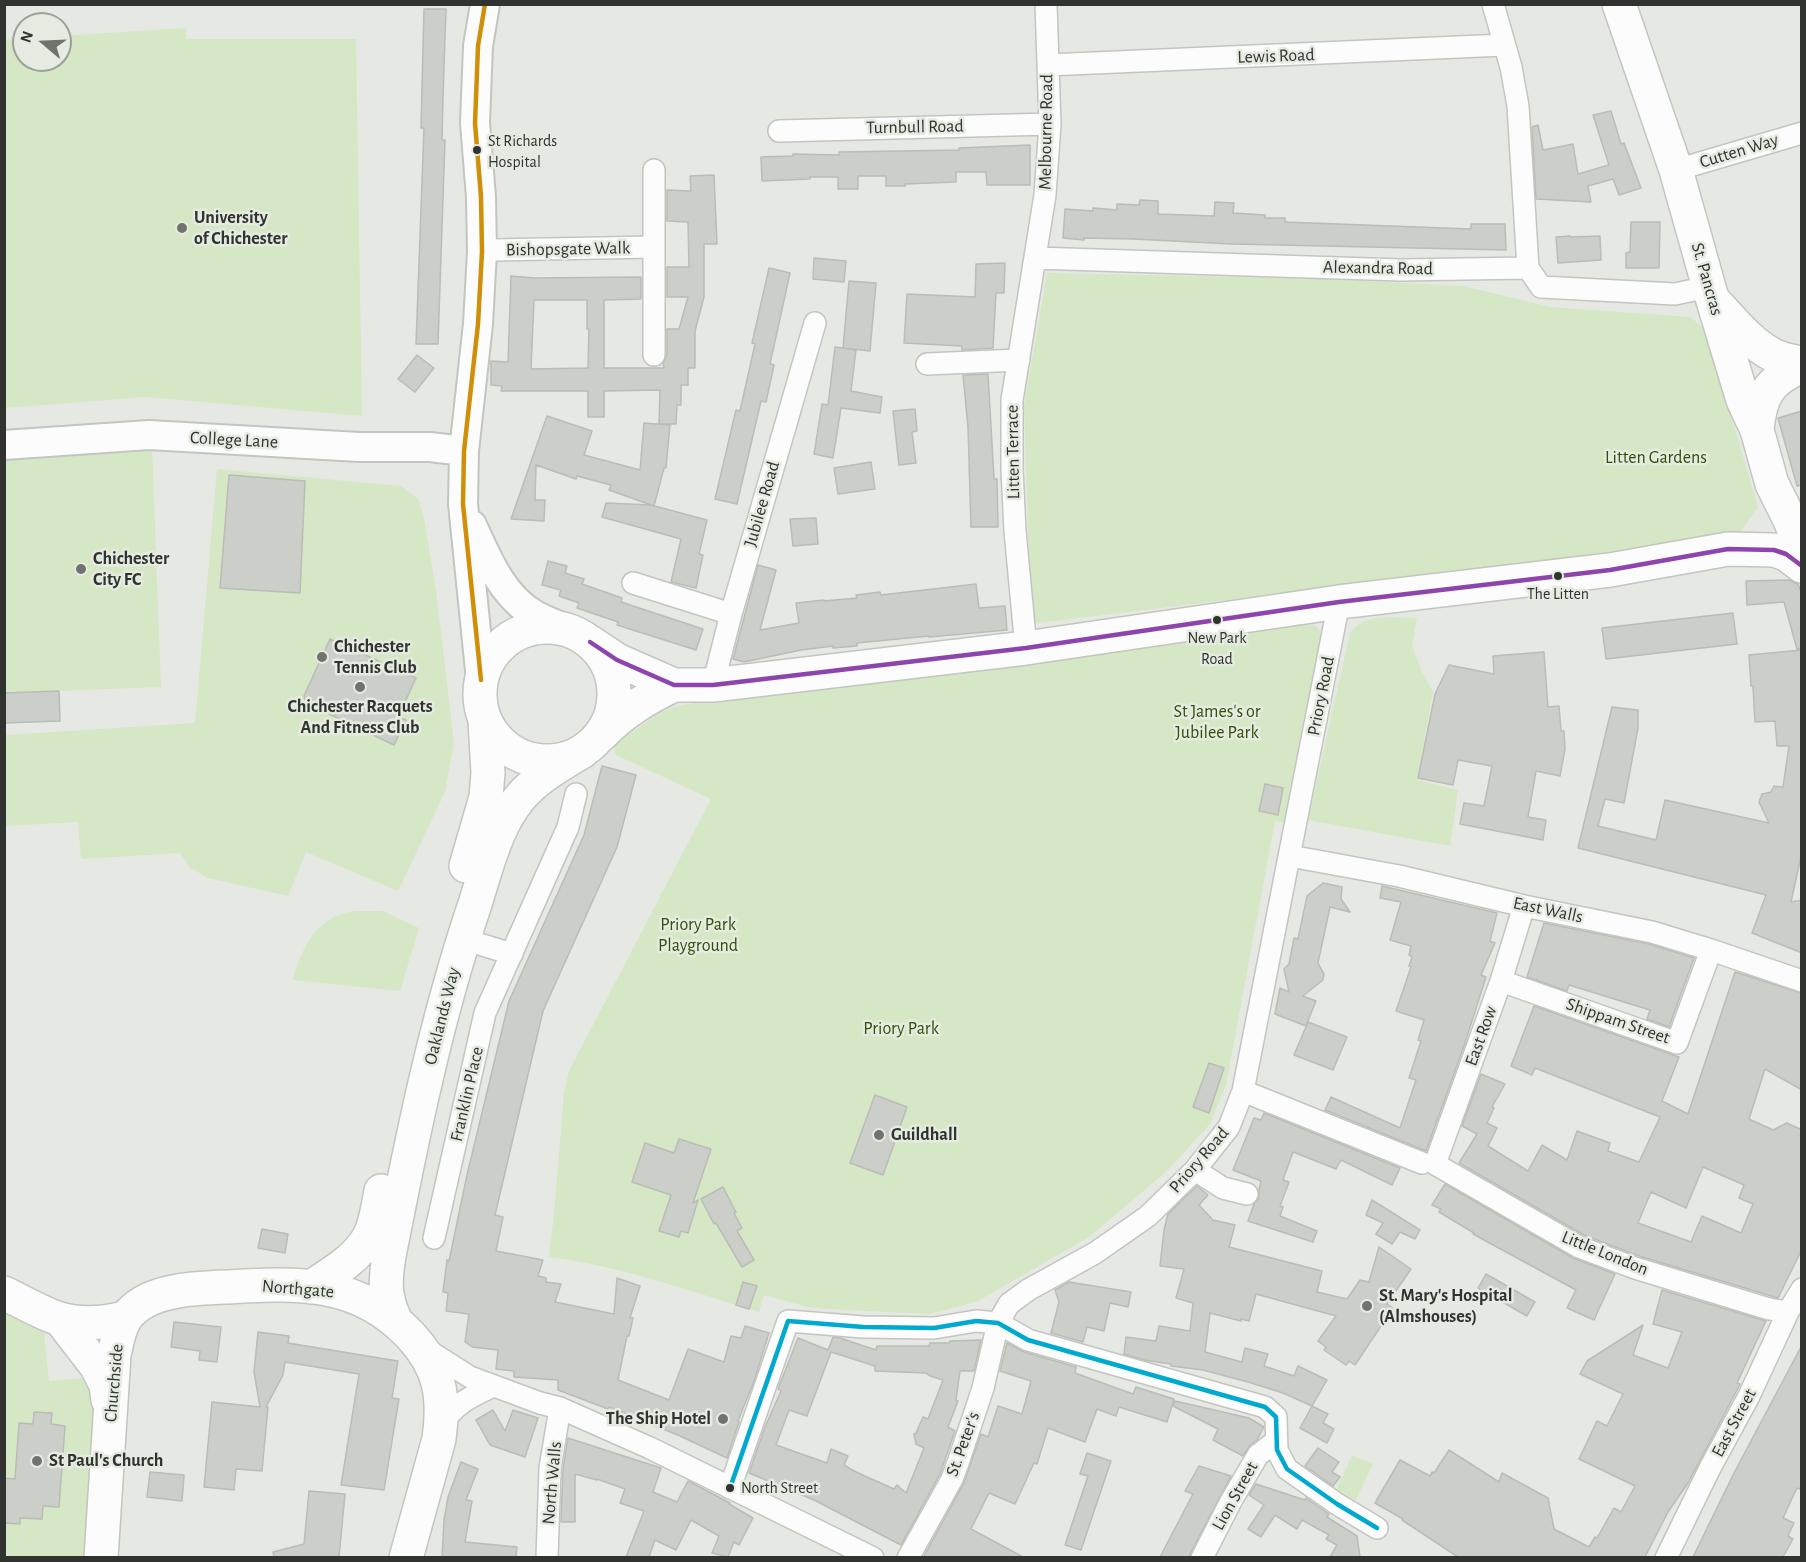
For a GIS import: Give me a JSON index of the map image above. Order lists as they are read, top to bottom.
{
  "streets": {
    "main road": [
      "St. Pancras",
      "College Lane",
      "Oaklands Way",
      "Northgate",
      "Churchside"
    ],
    "street": [
      "Lewis Road",
      "Turnbull Road",
      "Melbourne Road",
      "Cutten Way",
      "Bishopsgate Walk",
      "Alexandra Road",
      "Litten Terrace",
      "Jubilee Road",
      "Priory Road",
      "East Walls",
      "Shippam Street",
      "East Row",
      "Franklin Place",
      "Little London",
      "East Street",
      "St. Peter's",
      "North Walls",
      "Lion Street"
    ]
  },
  "crossings": [
    ["Lewis Road", "Melbourne Road"],
    ["Turnbull Road", "Melbourne Road"],
    ["Melbourne Road", "Alexandra Road"],
    ["Melbourne Road", "Litten Terrace"],
    ["Cutten Way", "St. Pancras"],
    ["Alexandra Road", "Litten Terrace"],
    ["Priory Road", "East Walls"],
    ["Priory Road", "Little London"],
    ["Priory Road", "St. Peter's"],
    ["East Walls", "Shippam Street"],
    ["East Walls", "East Row"],
    ["Oaklands Way", "Northgate"],
    ["Shippam Street", "East Row"],
    ["East Row", "Little London"],
    ["Little London", "East Street"],
    ["Northgate", "Churchside"]
  ],
  "parks": [
    "Litten Gardens",
    "St James's or Jubilee Park",
    "Priory Park Playground",
    "Priory Park"
  ],
  "places": [
    "St Richards Hospital",
    "University of Chichester",
    "Chichester City FC",
    "The Litten",
    "New Park Road",
    "Chichester Tennis Club",
    "Chichester Racquets And Fitness Club",
    "Guildhall",
    "St. Mary's Hospital (Almshouses)",
    "The Ship Hotel",
    "St Paul's Church",
    "North Street"
  ],
  "north": "left"
}
